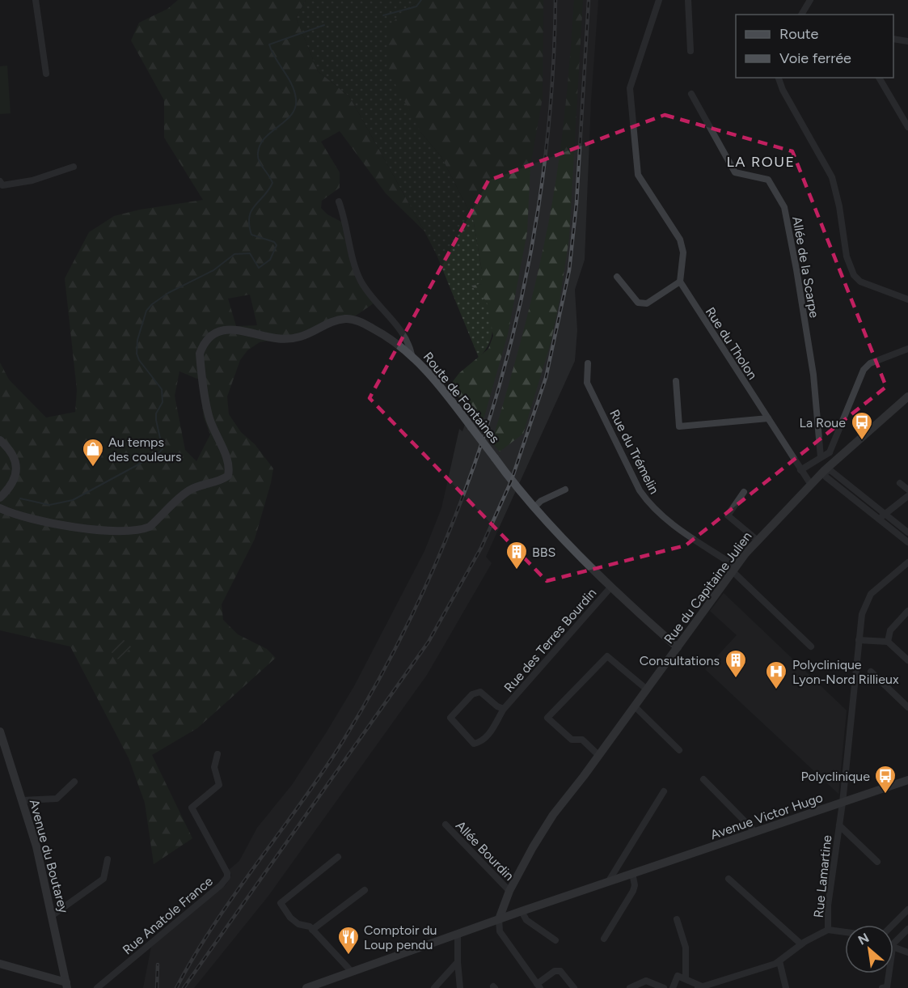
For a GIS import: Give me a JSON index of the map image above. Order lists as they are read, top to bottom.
{
  "streets": {
    "street": [
      "Allée de la Scarpe",
      "Rue du Tholon",
      "Route de Fontaines",
      "Rue du Trémelin",
      "Rue du Capitaine Julien",
      "Rue des Terres Bourdin",
      "Avenue Victor Hugo",
      "Allée Bourdin",
      "Avenue du Boutarey",
      "Rue Lamartine",
      "Rue Anatole France"
    ]
  },
  "crossings": [
    ["Rue du Tholon", "Rue du Capitaine Julien"],
    ["Route de Fontaines", "Rue du Capitaine Julien"],
    ["Route de Fontaines", "Rue des Terres Bourdin"],
    ["Rue du Trémelin", "Rue du Capitaine Julien"],
    ["Rue du Capitaine Julien", "Avenue Victor Hugo"],
    ["Rue du Capitaine Julien", "Allée Bourdin"],
    ["Avenue Victor Hugo", "Rue Lamartine"]
  ],
  "districts": ["LA ROUE"],
  "places": {
    "bus stop": ["La Roue", "Polyclinique"],
    "shop": ["Au temps des couleurs"],
    "building": ["BBS", "Consultations"],
    "hospital": ["Polyclinique Lyon-Nord Rillieux"],
    "restaurant": ["Comptoir du Loup pendu"]
  },
  "legend": ["Route", "Voie ferrée"],
  "north": "top left"
}
